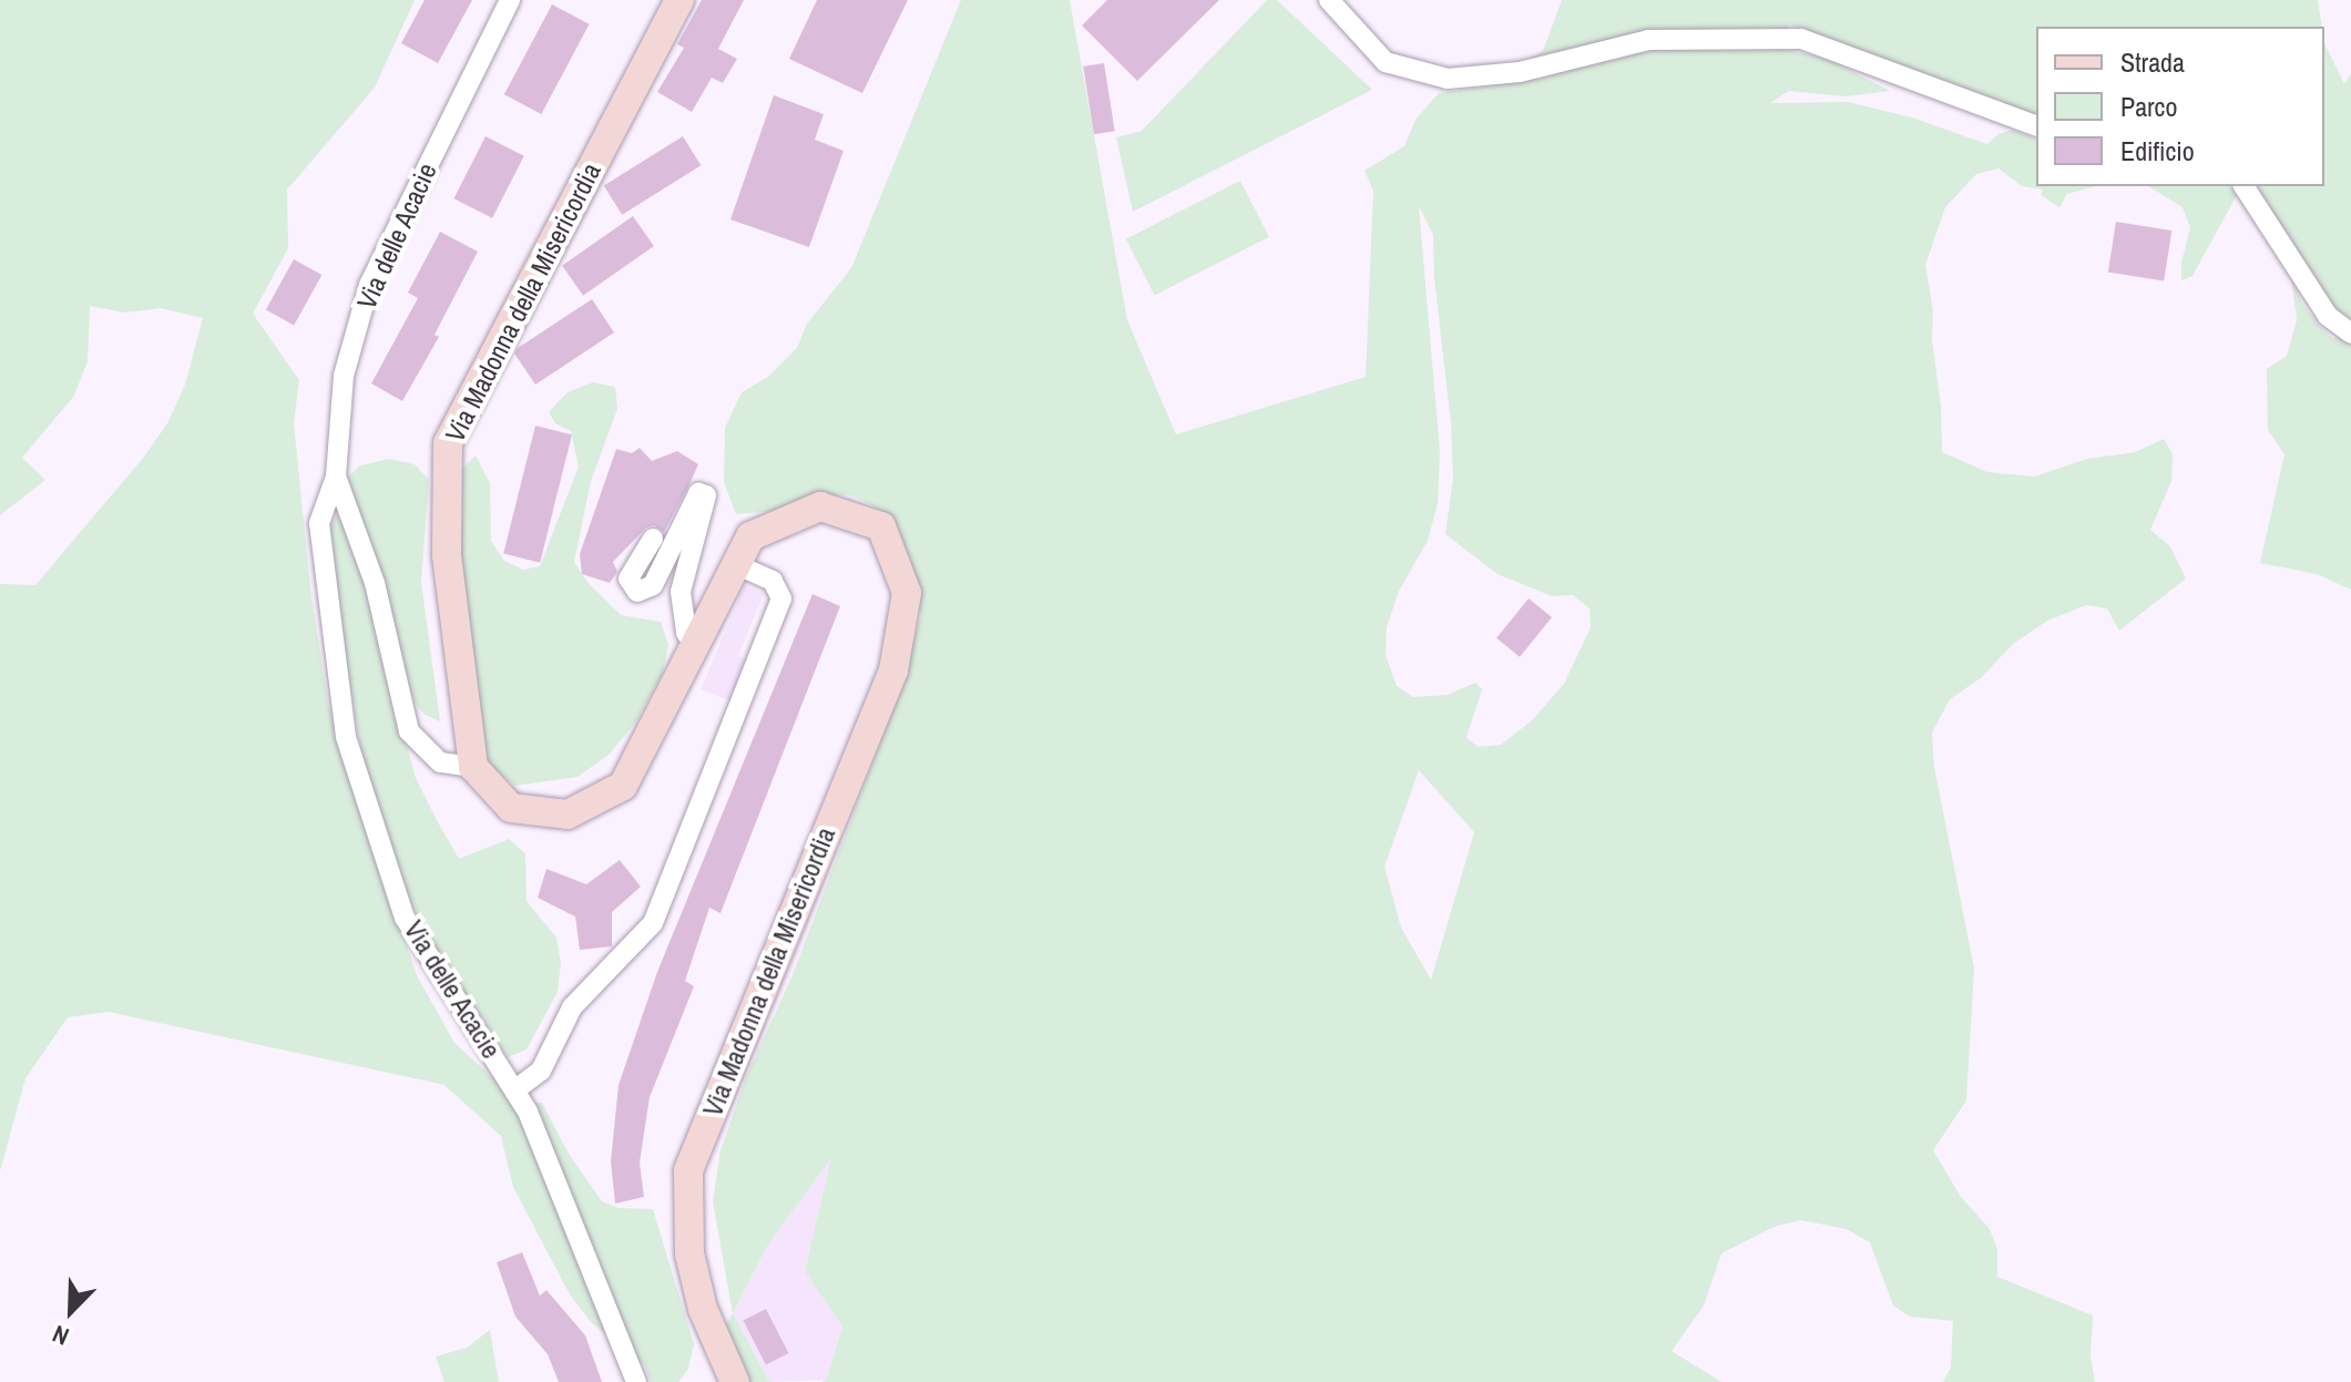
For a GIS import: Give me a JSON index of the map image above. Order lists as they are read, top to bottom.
{
  "streets": {
    "main road": ["Via Madonna della Misericordia"],
    "street": ["Via delle Acacie"]
  },
  "crossings": [
    ["Via delle Acacie", "Via Madonna della Misericordia"]
  ],
  "legend": ["Strada", "Parco", "Edificio"],
  "north": "bottom left"
}
